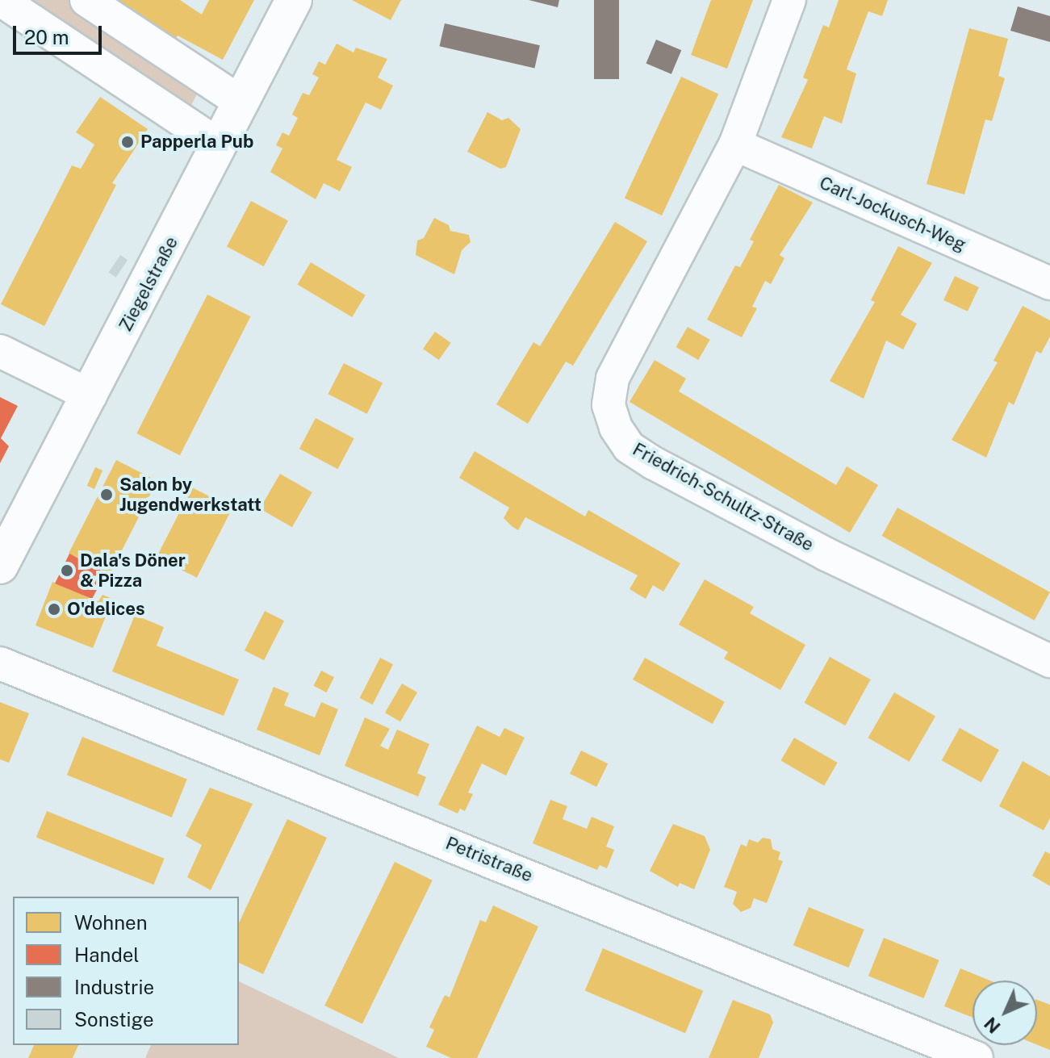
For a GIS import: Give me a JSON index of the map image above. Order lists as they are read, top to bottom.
{
  "streets": {
    "street": [
      "Carl-Jockusch-Weg",
      "Ziegelstraße",
      "Friedrich-Schultz-Straße",
      "Petristraße"
    ]
  },
  "crossings": [
    ["Carl-Jockusch-Weg", "Friedrich-Schultz-Straße"]
  ],
  "places": [
    "Papperla Pub",
    "Salon by Jugendwerkstatt",
    "Dala's Döner & Pizza",
    "O'delices"
  ],
  "legend": [
    "Wohnen",
    "Handel",
    "Industrie",
    "Sonstige"
  ],
  "scale_bar": "20 m",
  "north": "bottom left"
}
